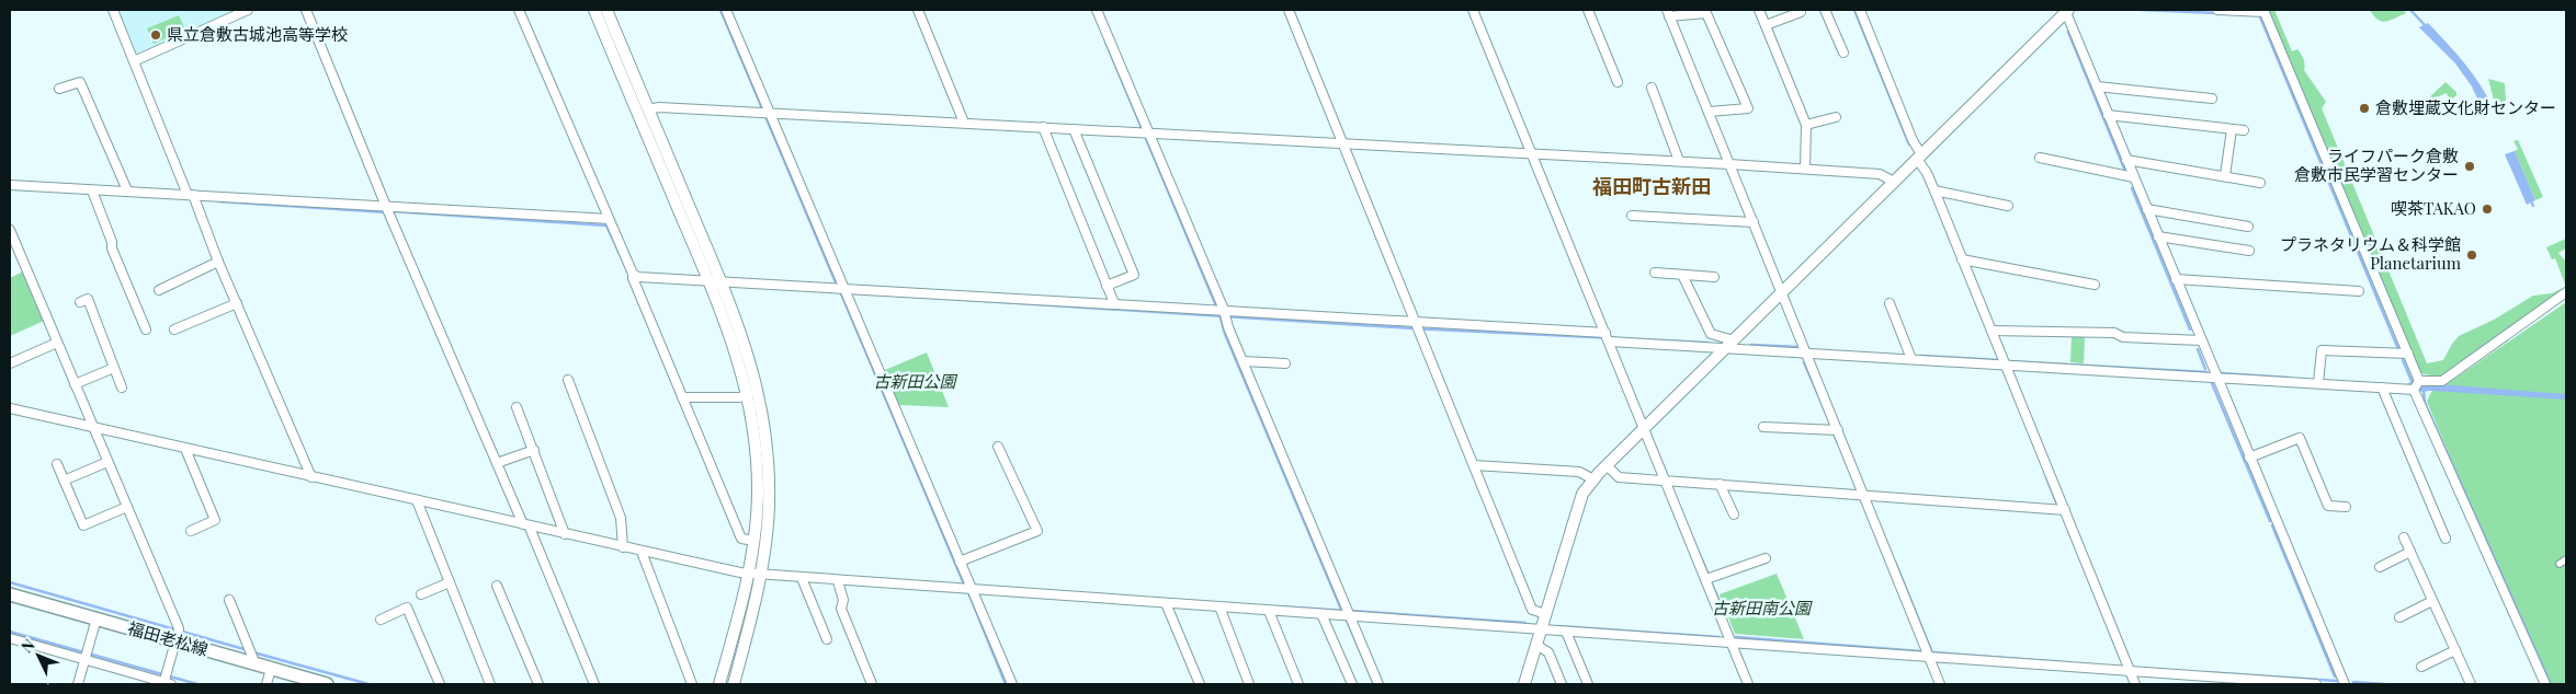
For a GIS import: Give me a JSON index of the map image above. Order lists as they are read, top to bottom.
{
  "streets": {
    "main road": ["福田老松線"]
  },
  "districts": ["福田町古新田"],
  "parks": ["古新田公園", "古新田南公園"],
  "places": [
    "県立倉敷古城池高等学校",
    "倉敷埋蔵文化財センター",
    "ライフパーク倉敷 倉敷市民学習センター",
    "喫茶TAKAO",
    "プラネタリウム＆科学館 Planetarium"
  ],
  "north": "top left"
}
